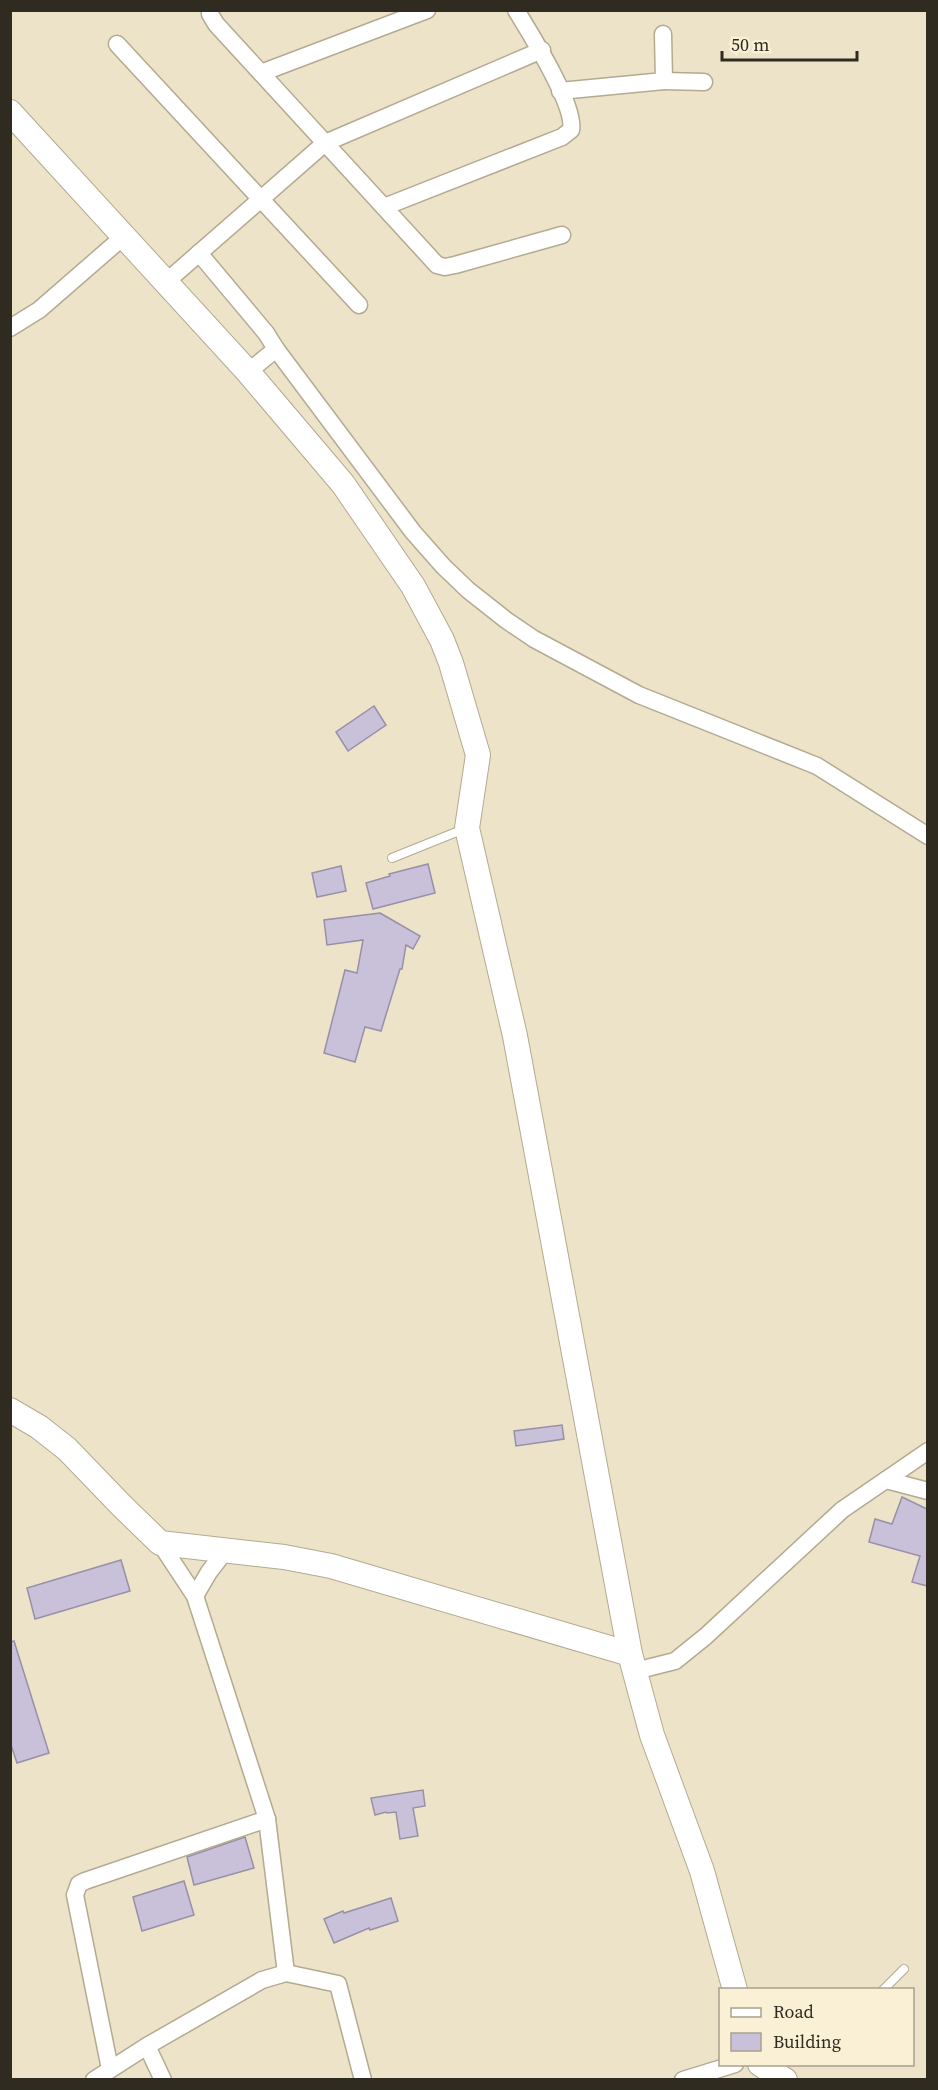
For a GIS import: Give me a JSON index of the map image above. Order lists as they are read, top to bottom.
{
  "legend": ["Road", "Building"],
  "scale_bar": "50 m"
}
